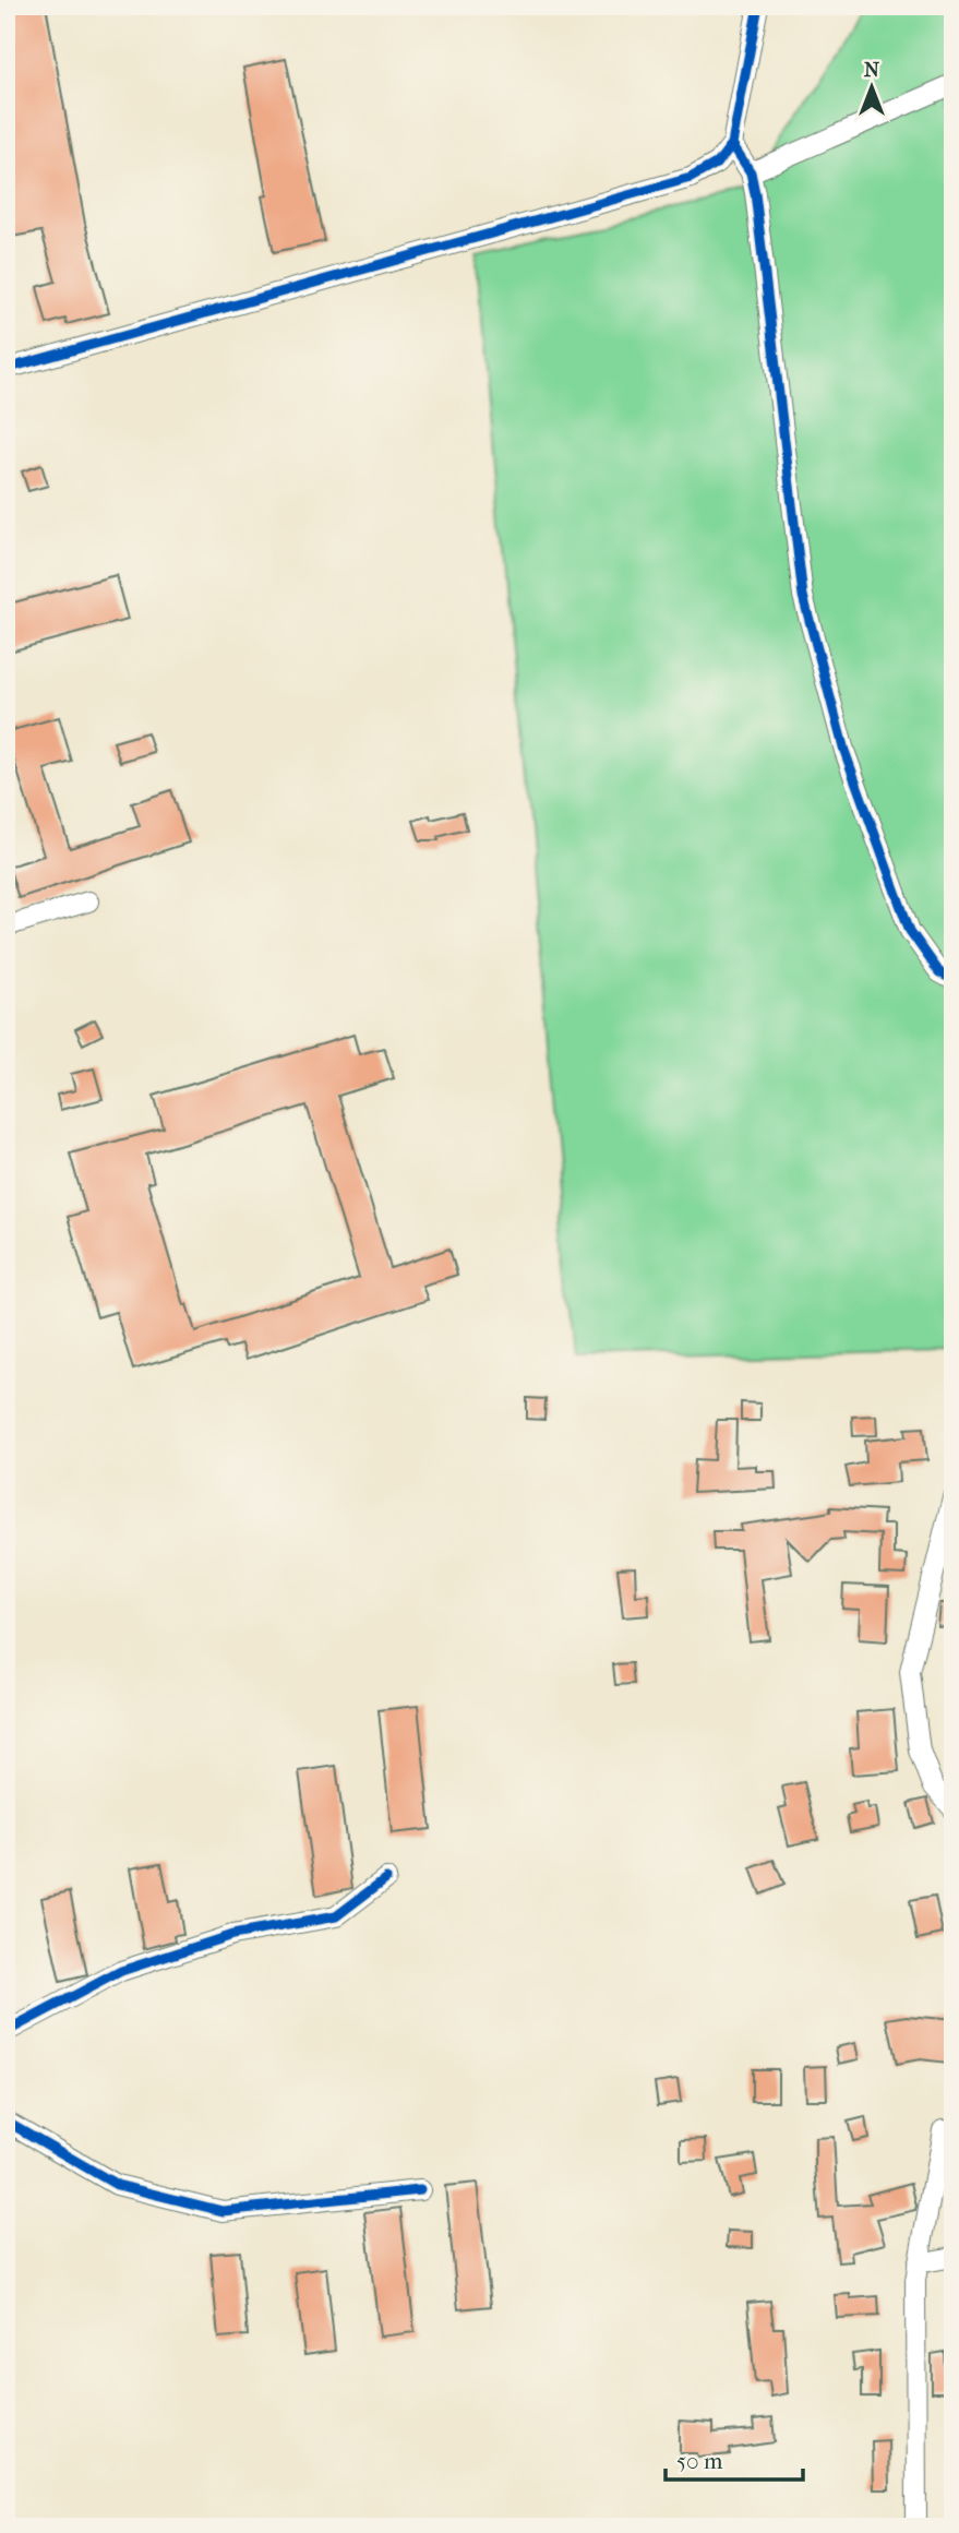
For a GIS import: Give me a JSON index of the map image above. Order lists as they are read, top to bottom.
{
  "scale_bar": "50 m",
  "north": "top"
}
